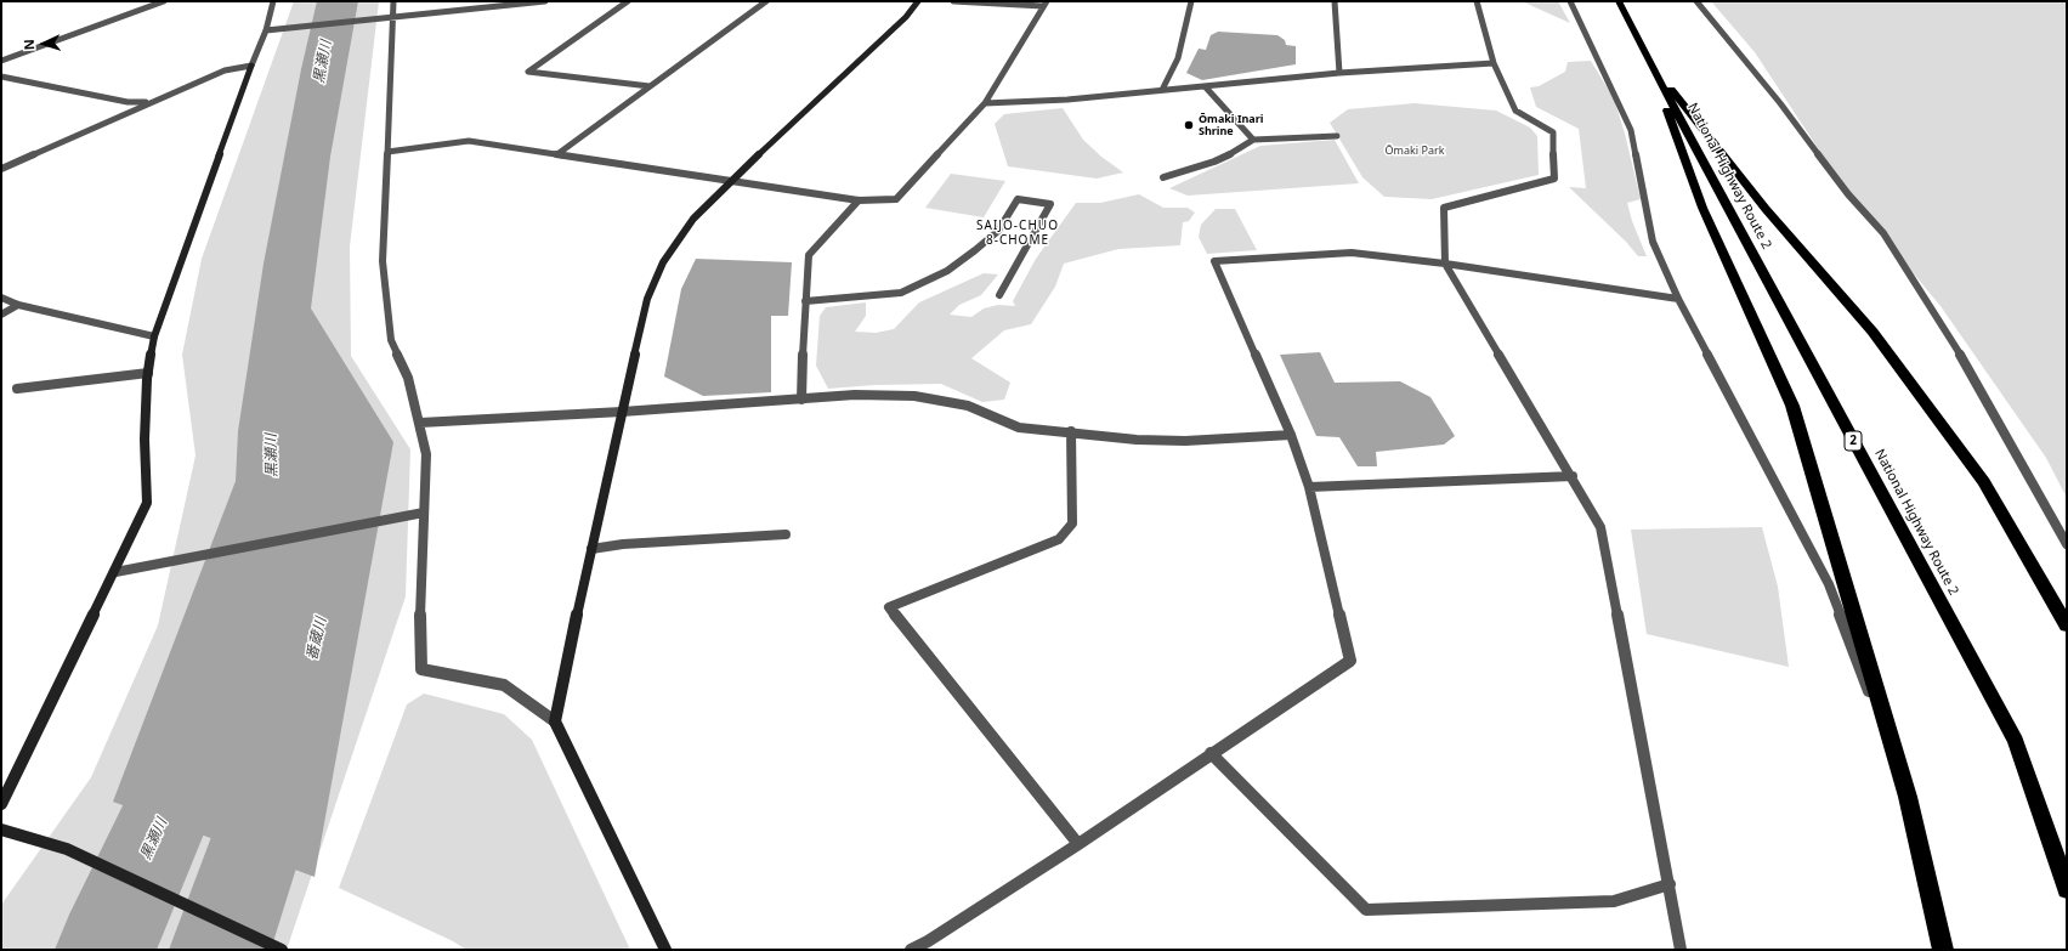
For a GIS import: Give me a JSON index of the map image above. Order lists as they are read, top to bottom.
{
  "streets": {
    "highway": ["National Highway Route 2", "2"]
  },
  "districts": ["SAIJO-CHUO 8-CHOME"],
  "water": ["黒瀬川", "番蔵川"],
  "parks": ["Ōmaki Park"],
  "places": ["Ōmaki Inari Shrine"],
  "north": "left"
}
